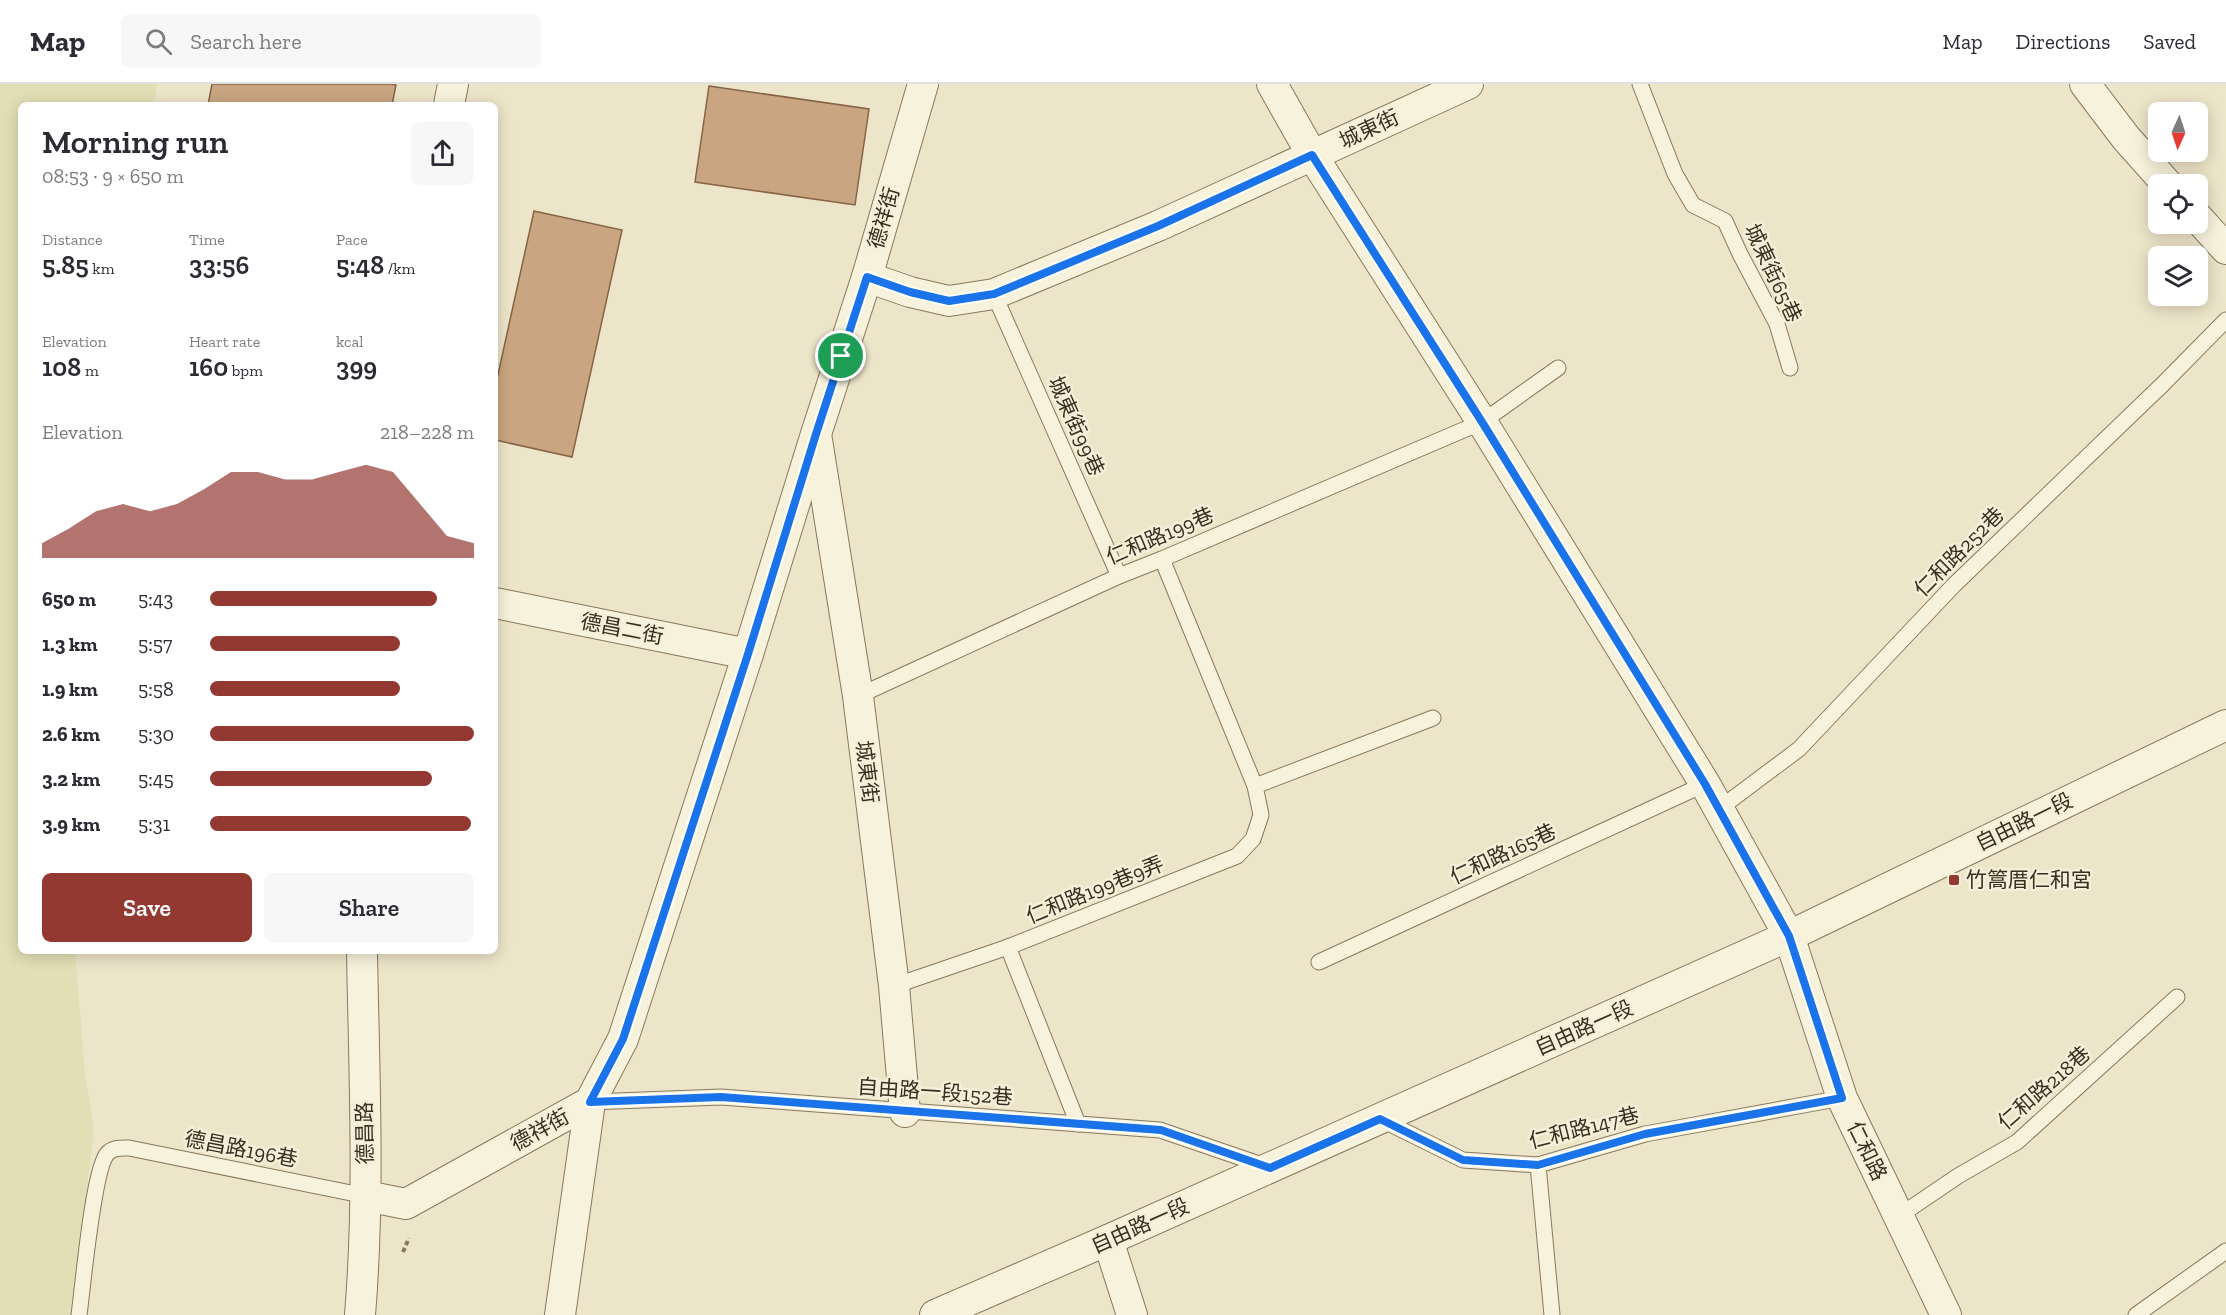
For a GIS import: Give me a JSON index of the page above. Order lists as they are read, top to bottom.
{
  "streets": {
    "street": [
      "城東街",
      "德祥街",
      "德昌二街",
      "自由路一段",
      "德昌路",
      "仁和路"
    ],
    "lane": [
      "城東街65巷",
      "城東街99巷",
      "仁和路199巷",
      "仁和路252巷",
      "仁和路165巷",
      "仁和路199巷9弄",
      "仁和路218巷",
      "自由路一段152巷",
      "仁和路147巷",
      "德昌路196巷"
    ]
  },
  "crossings": [
    ["城東街", "德祥街"],
    ["城東街", "城東街99巷"],
    ["城東街", "仁和路199巷"],
    ["城東街", "仁和路199巷9弄"],
    ["城東街", "自由路一段152巷"],
    ["城東街", "仁和路"],
    ["德祥街", "德昌二街"],
    ["德祥街", "自由路一段152巷"],
    ["德祥街", "德昌路"],
    ["德祥街", "德昌路196巷"],
    ["城東街99巷", "仁和路199巷"],
    ["仁和路199巷", "仁和路199巷9弄"],
    ["仁和路199巷", "仁和路"],
    ["仁和路252巷", "仁和路165巷"],
    ["仁和路252巷", "仁和路"],
    ["自由路一段", "自由路一段152巷"],
    ["自由路一段", "仁和路147巷"],
    ["自由路一段", "仁和路"],
    ["仁和路165巷", "仁和路"],
    ["仁和路218巷", "仁和路"],
    ["仁和路147巷", "仁和路"],
    ["德昌路", "德昌路196巷"]
  ],
  "places": {
    "transit": ["竹篙厝仁和宮"]
  },
  "north": "bottom",
  "page": {
    "header": "Map",
    "search": "Search here",
    "nav": ["Map", "Directions", "Saved"],
    "heading": ["Morning run", "08:53 · 9 × 650 m"],
    "stats": [
      ["Distance", "5.85 km"],
      ["Time", "33:56"],
      ["Pace", "5:48 /km"],
      ["Elevation", "108 m"],
      ["Heart rate", "160 bpm"],
      ["kcal", "399"]
    ],
    "chart": ["Elevation", "218–228 m"],
    "list": [
      {
        "name": "650 m",
        "note": "5:43"
      },
      {
        "name": "1.3 km",
        "note": "5:57"
      },
      {
        "name": "1.9 km",
        "note": "5:58"
      },
      {
        "name": "2.6 km",
        "note": "5:30"
      },
      {
        "name": "3.2 km",
        "note": "5:45"
      },
      {
        "name": "3.9 km",
        "note": "5:31"
      }
    ],
    "buttons": ["Save", "Share"]
  }
}
